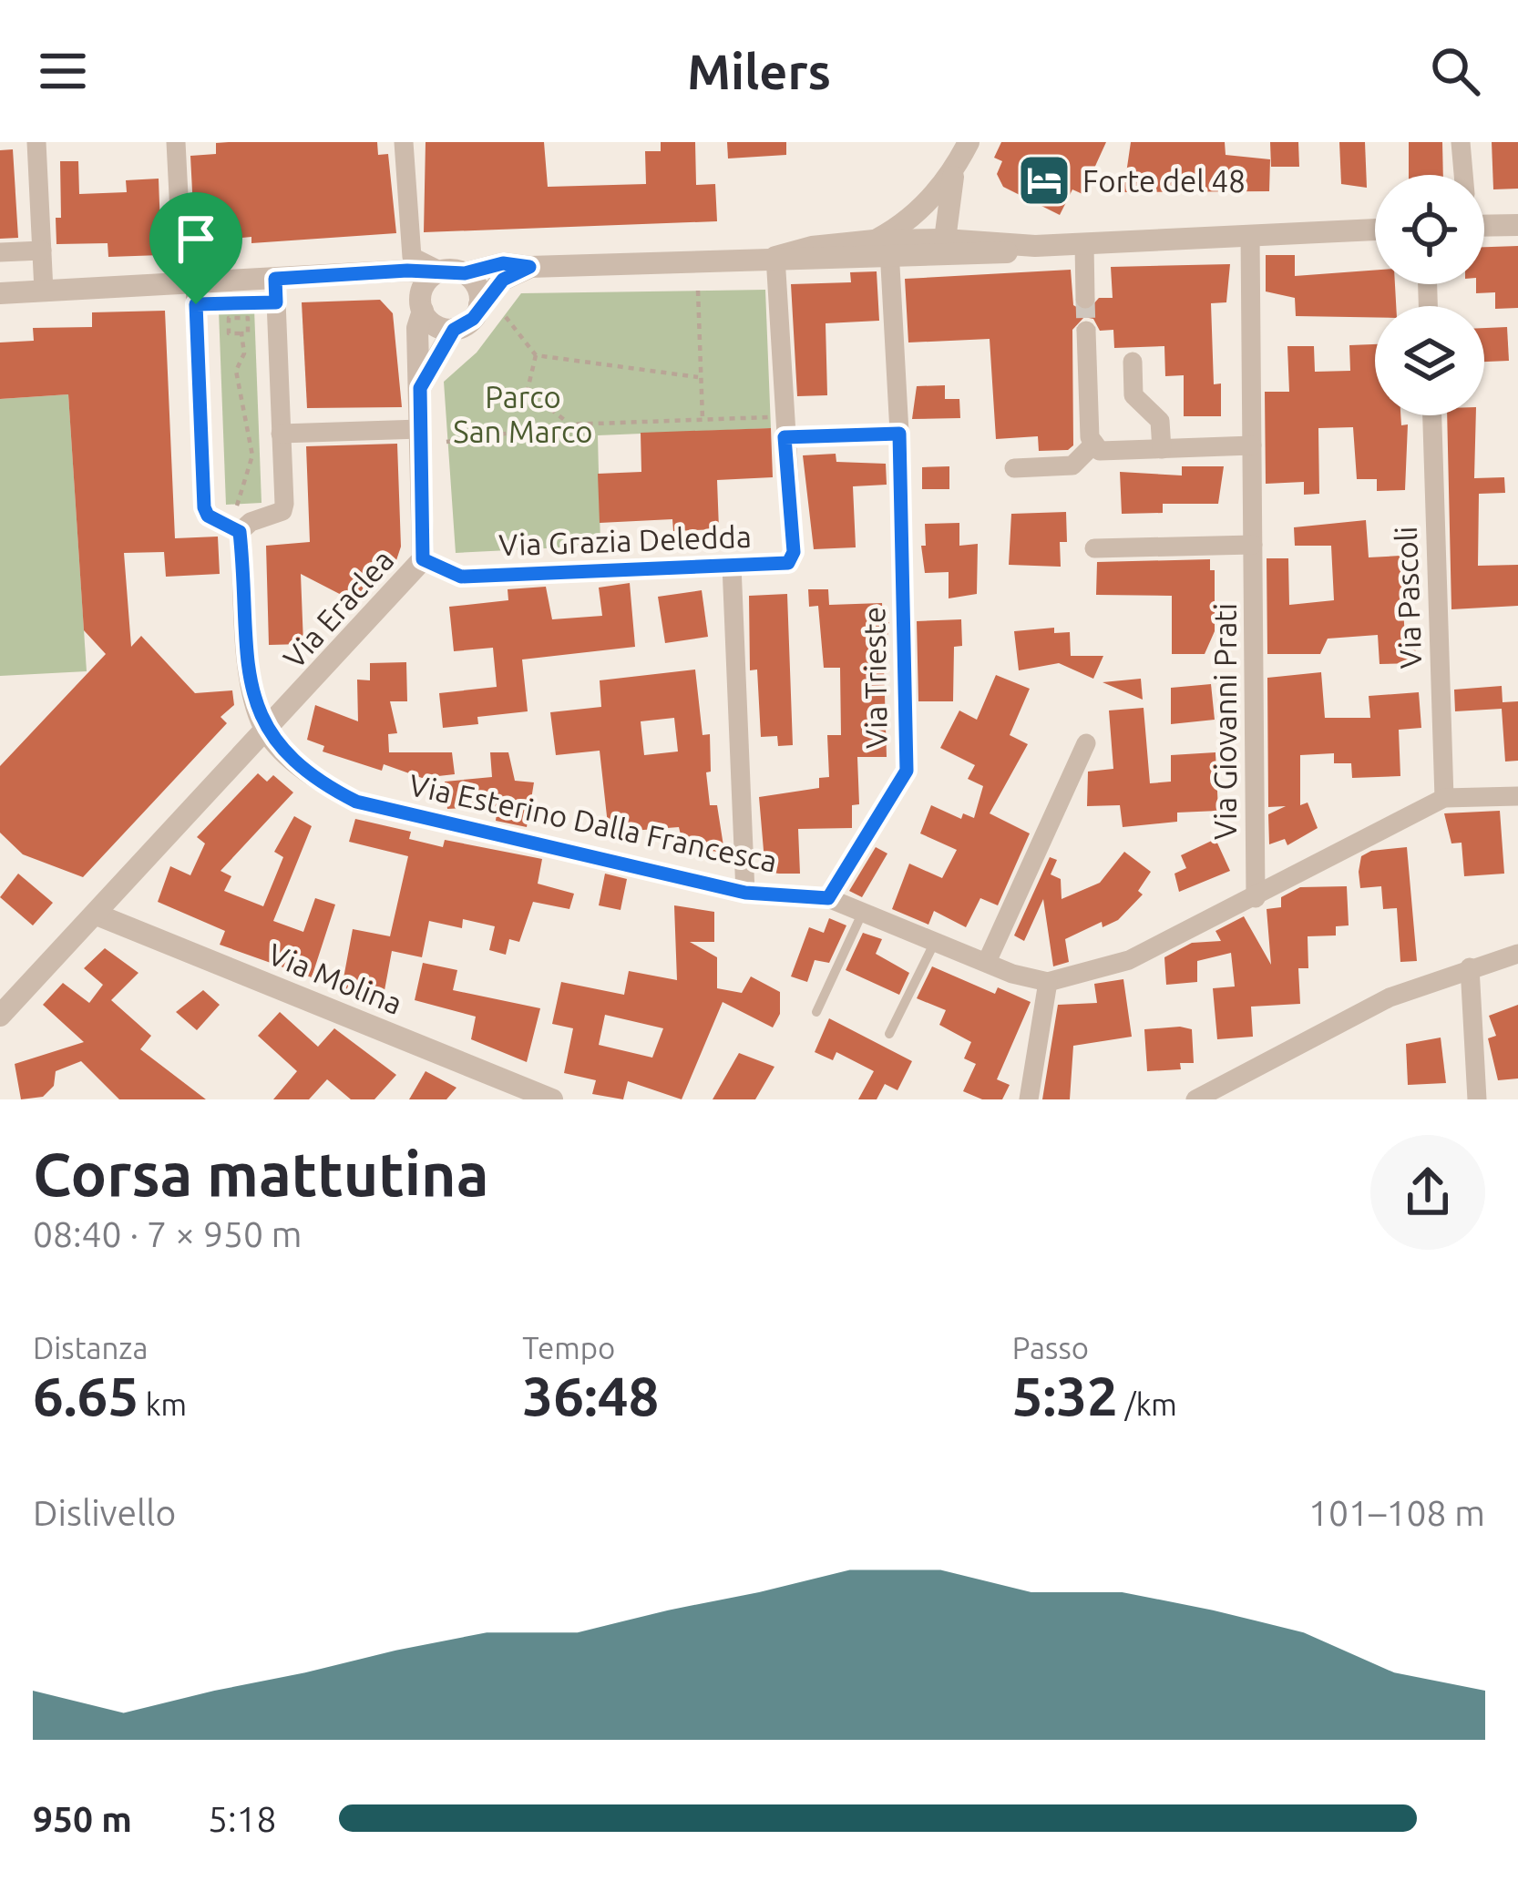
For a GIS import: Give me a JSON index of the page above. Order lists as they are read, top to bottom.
{
  "streets": {
    "street": [
      "Via Grazia Deledda",
      "Via Pascoli",
      "Via Eraclea",
      "Via Trieste",
      "Via Giovanni Prati",
      "Via Esterino Dalla Francesca",
      "Via Molina"
    ]
  },
  "crossings": [
    ["Via Grazia Deledda", "Via Eraclea"],
    ["Via Eraclea", "Via Esterino Dalla Francesca"],
    ["Via Eraclea", "Via Molina"],
    ["Via Trieste", "Via Esterino Dalla Francesca"]
  ],
  "parks": ["Parco San Marco"],
  "places": {
    "hotel": ["Forte del 48"]
  },
  "page": {
    "header": "Milers",
    "heading": ["Corsa mattutina", "08:40 · 7 × 950 m"],
    "stats": [
      ["Distanza", "6.65 km"],
      ["Tempo", "36:48"],
      ["Passo", "5:32 /km"]
    ],
    "chart": ["Dislivello", "101–108 m"],
    "list": [
      {
        "name": "950 m",
        "note": "5:18"
      }
    ]
  }
}
